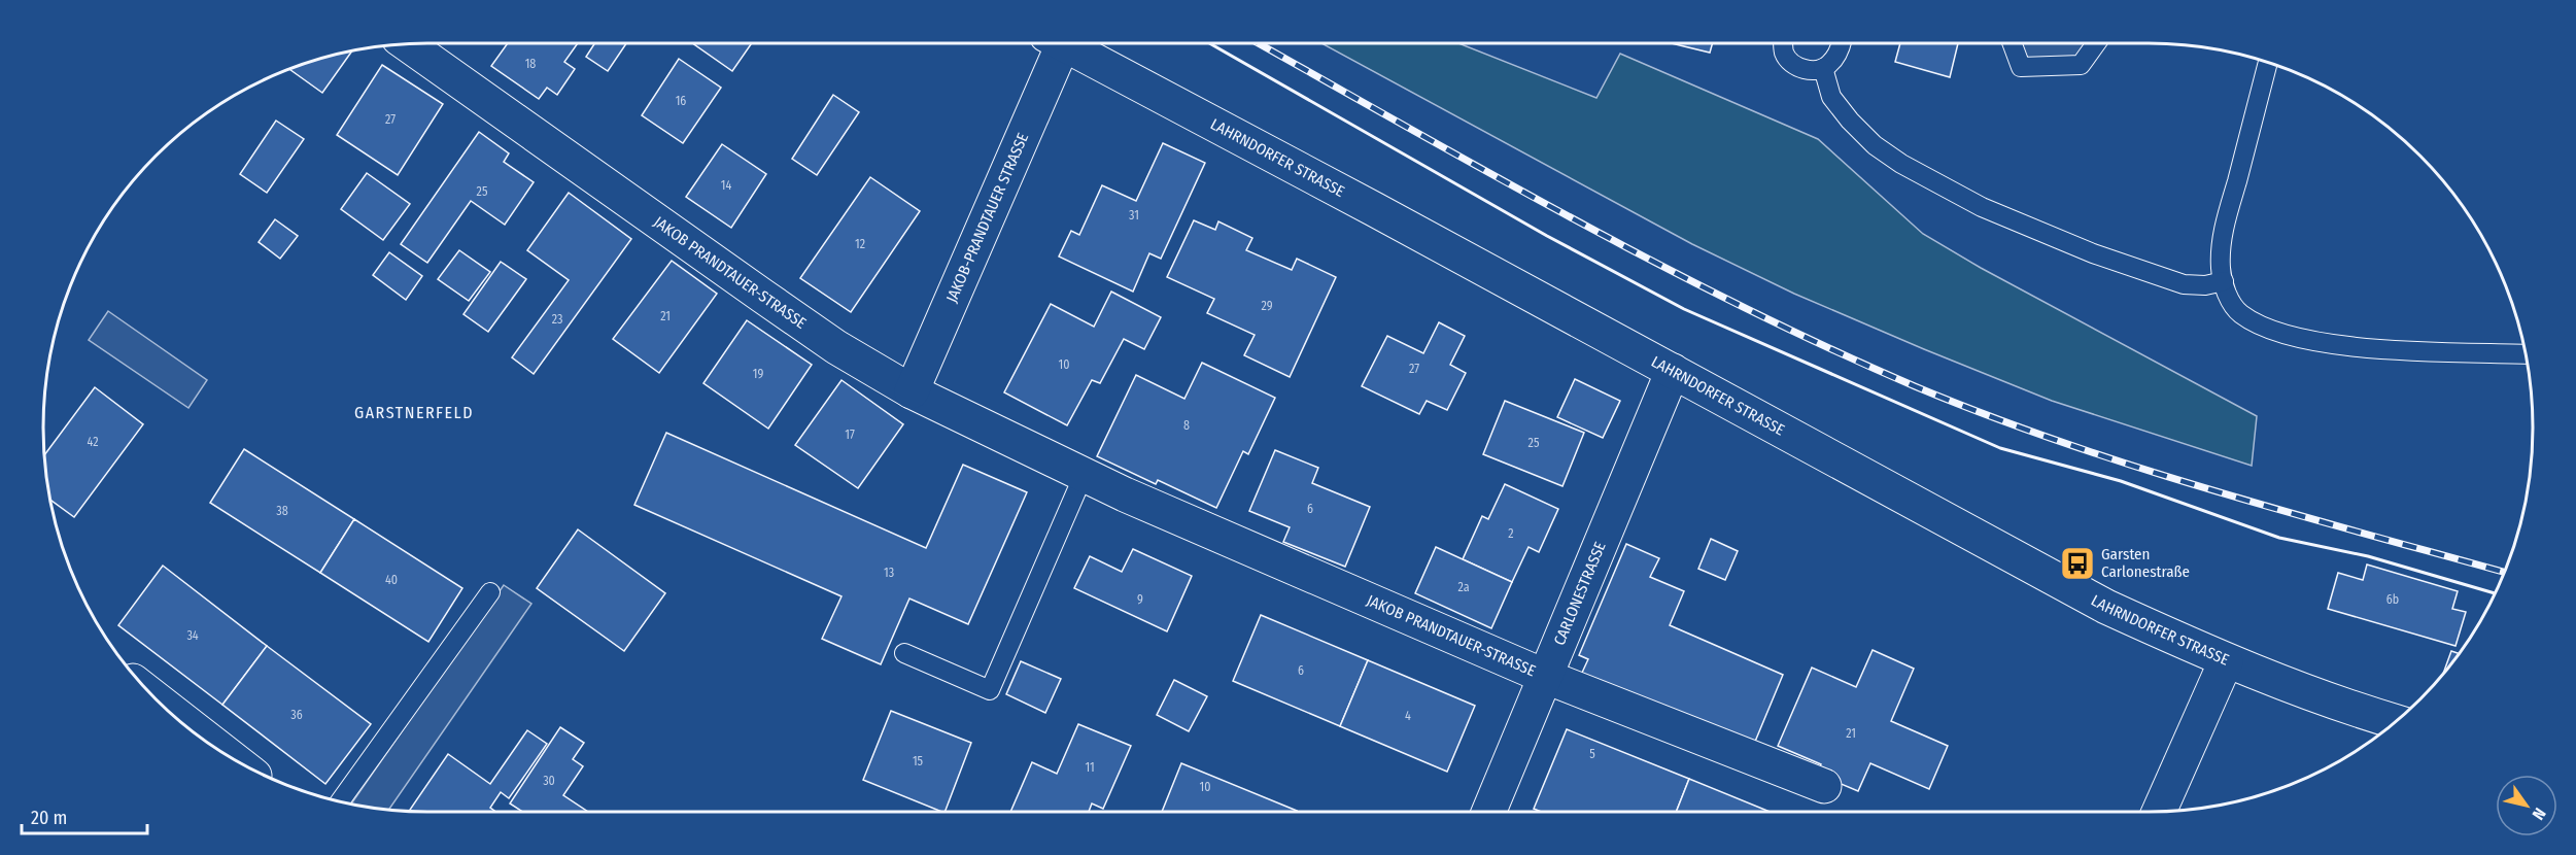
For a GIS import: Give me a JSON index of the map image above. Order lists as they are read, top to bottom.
{
  "streets": {
    "street": [
      "LAHRNDORFER STRASSE",
      "JAKOB-PRANDTAUER STRASSE",
      "JAKOB PRANDTAUER-STRASSE",
      "CARLONESTRASSE"
    ]
  },
  "crossings": [
    ["LAHRNDORFER STRASSE", "CARLONESTRASSE"],
    ["JAKOB-PRANDTAUER STRASSE", "JAKOB PRANDTAUER-STRASSE"],
    ["JAKOB PRANDTAUER-STRASSE", "CARLONESTRASSE"]
  ],
  "districts": ["GARSTNERFELD"],
  "places": {
    "bus stop": ["Garsten Carlonestraße"]
  },
  "house_numbers": [
    "18",
    "16",
    "27",
    "14",
    "25",
    "31",
    "12",
    "29",
    "21",
    "23",
    "10",
    "27",
    "19",
    "8",
    "17",
    "42",
    "25",
    "6",
    "38",
    "2",
    "13",
    "40",
    "2a",
    "9",
    "6b",
    "34",
    "6",
    "36",
    "4",
    "21",
    "5",
    "15",
    "11",
    "30",
    "10"
  ],
  "scale_bar": "20 m",
  "north": "bottom right"
}
